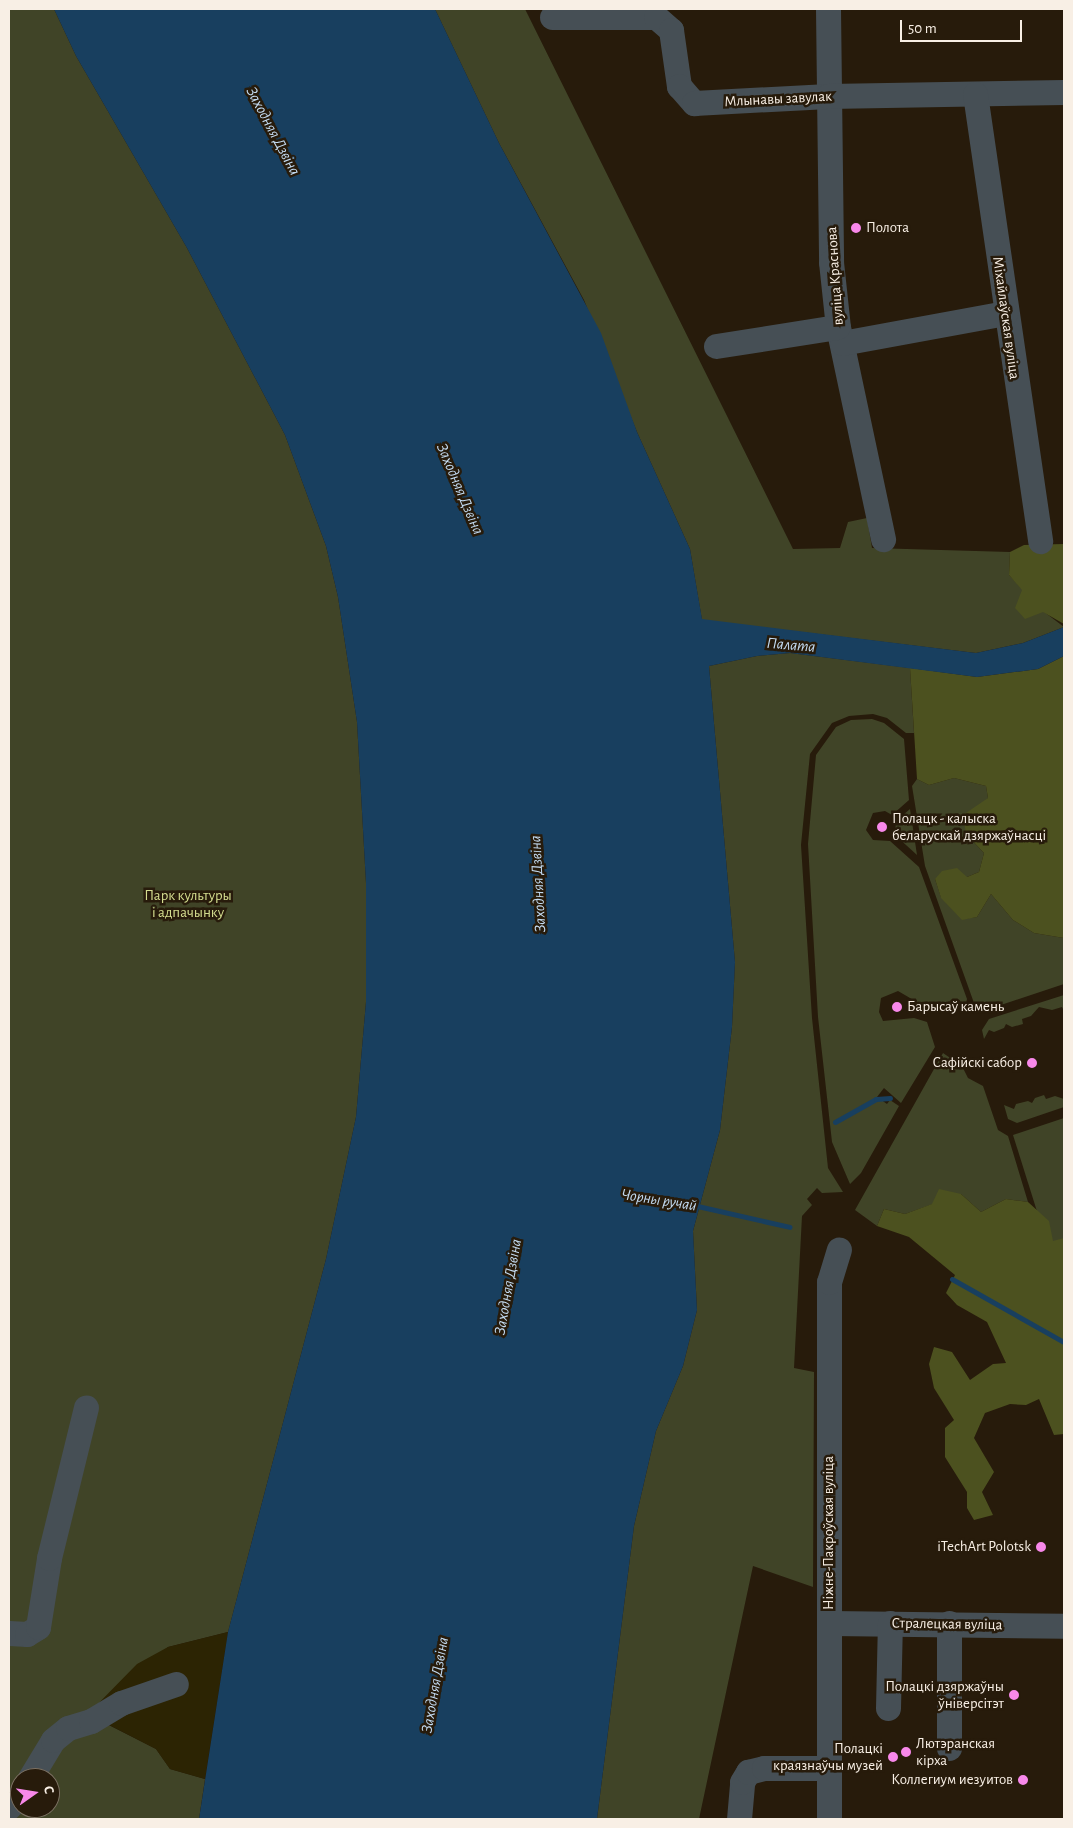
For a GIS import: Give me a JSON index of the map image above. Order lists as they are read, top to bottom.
{
  "streets": {
    "street": [
      "Млынавы завулак",
      "вуліца Краснова",
      "Міхайлаўская вуліца",
      "Ніжне-Пакроўская вуліца",
      "Стралецкая вуліца"
    ]
  },
  "crossings": [
    ["Млынавы завулак", "вуліца Краснова"],
    ["Млынавы завулак", "Міхайлаўская вуліца"],
    ["Ніжне-Пакроўская вуліца", "Стралецкая вуліца"]
  ],
  "water": ["Заходняя Дзвіна", "Палата", "Чорны ручай"],
  "parks": ["Парк культуры і адпачынку"],
  "places": [
    "Полота",
    "Полацк - калыска беларускай дзяржаўнасці",
    "Барысаў камень",
    "Сафійскі сабор",
    "iTechArt Polotsk",
    "Полацкі дзяржаўны ўніверсітэт",
    "Лютэранская кірха",
    "Полацкі краязнаўчы музей",
    "Коллегиум иезуитов"
  ],
  "scale_bar": "50 m",
  "north": "right"
}
